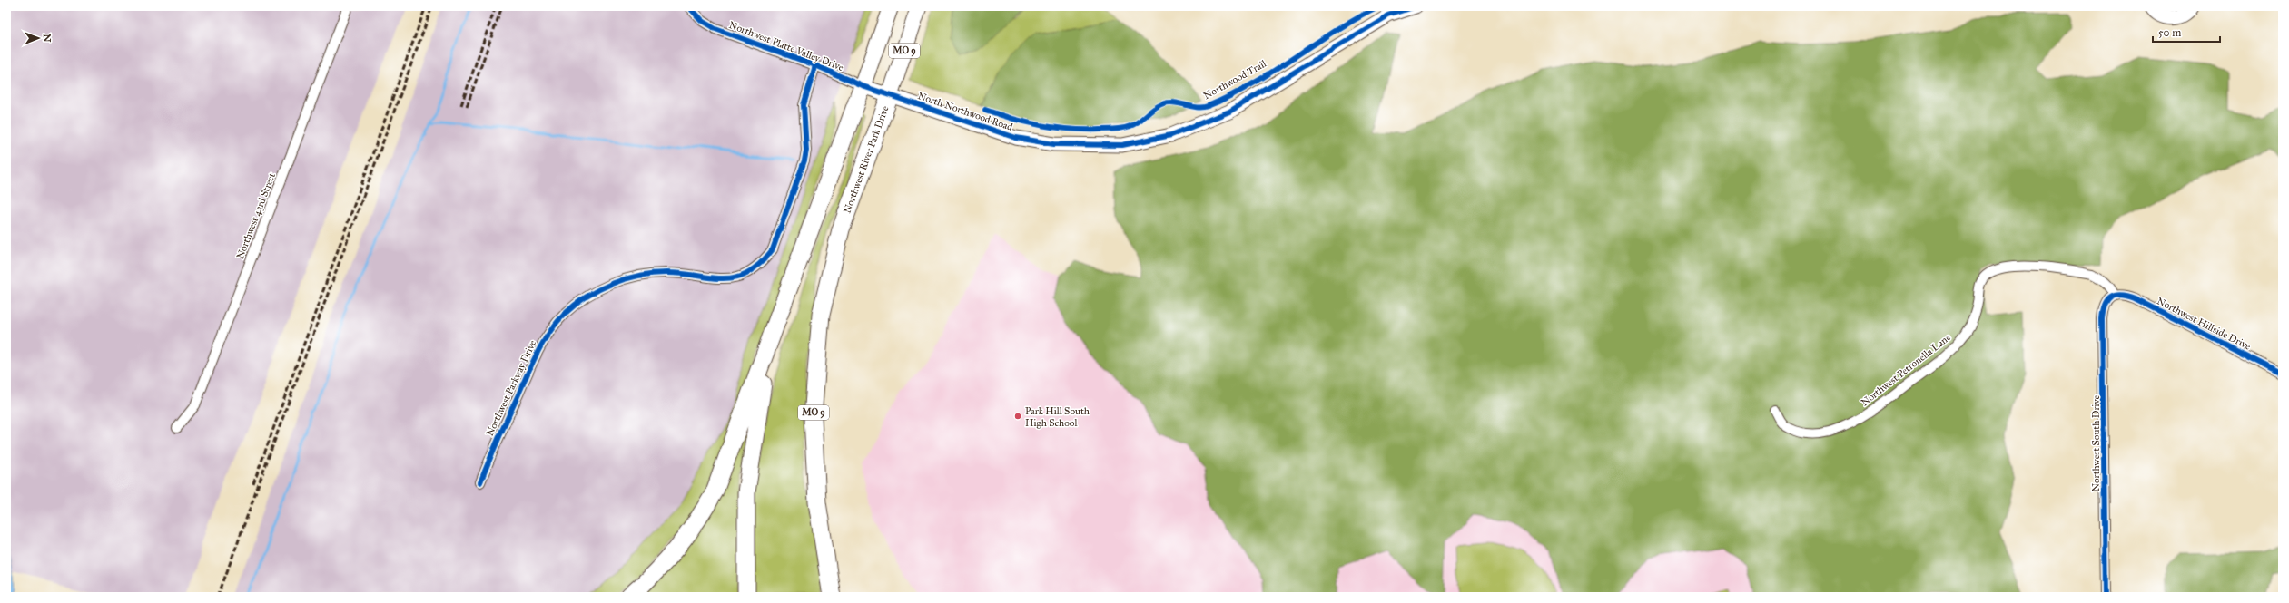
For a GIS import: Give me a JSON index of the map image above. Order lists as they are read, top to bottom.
{
  "streets": {
    "highway": ["MO 9", "Northwest River Park Drive"],
    "street": [
      "Northwest Platte Valley Drive",
      "North Northwood Road",
      "Northwest 43rd Street",
      "Northwest Hillside Drive",
      "Northwest Petronella Lane",
      "Northwest Parkway Drive",
      "Northwest South Drive"
    ],
    "cycle path": ["Northwood Trail"]
  },
  "crossings": [
    ["Northwest Platte Valley Drive", "MO 9"],
    ["Northwest Platte Valley Drive", "North Northwood Road"],
    ["Northwest Platte Valley Drive", "Northwest Parkway Drive"],
    ["MO 9", "North Northwood Road"],
    ["North Northwood Road", "Northwest River Park Drive"],
    ["Northwest Hillside Drive", "Northwest Petronella Lane"],
    ["Northwest Hillside Drive", "Northwest South Drive"],
    ["Northwest Petronella Lane", "Northwest South Drive"]
  ],
  "places": ["Park Hill South High School"],
  "scale_bar": "50 m",
  "north": "right"
}
